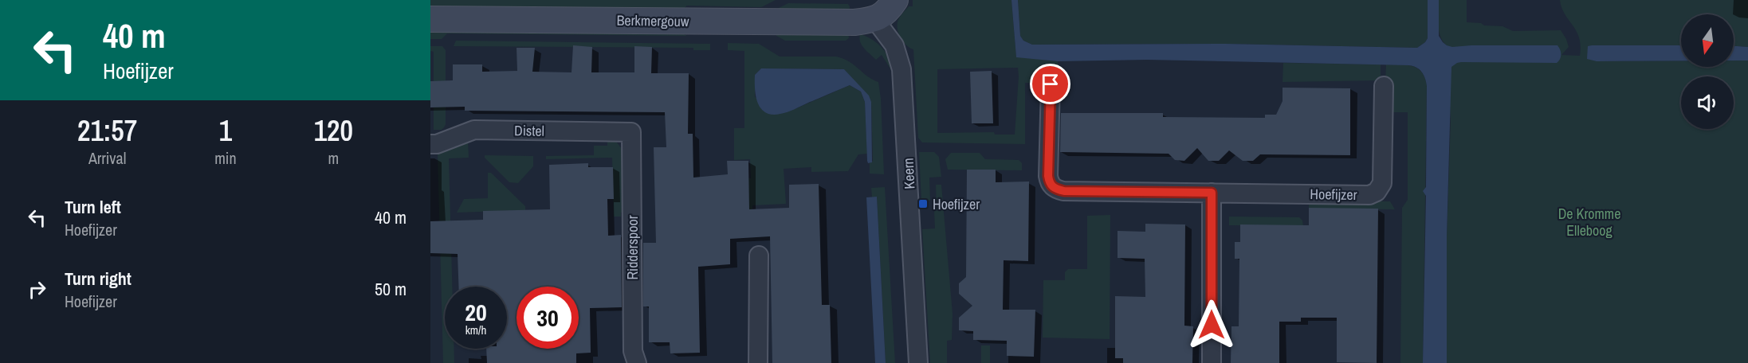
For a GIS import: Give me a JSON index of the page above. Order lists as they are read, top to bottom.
{
  "streets": {
    "street": [
      "Berkmergouw",
      "Distel",
      "Keern",
      "Hoefijzer",
      "Ridderspoor"
    ]
  },
  "crossings": [
    ["Berkmergouw", "Keern"],
    ["Distel", "Ridderspoor"]
  ],
  "parks": ["De Kromme Elleboog"],
  "places": {
    "transit": ["Hoefijzer"]
  },
  "north": "bottom",
  "page": {
    "turn": ["40 m", "Hoefijzer"],
    "eta": [
      "21:57",
      "Arrival",
      "1",
      "min",
      "120",
      "m"
    ],
    "list": [
      {
        "name": "Turn left",
        "note": "Hoefijzer",
        "value": "40 m"
      },
      {
        "name": "Turn right",
        "note": "Hoefijzer",
        "value": "50 m"
      }
    ],
    "speed": "20 km/h",
    "limit": "30"
  }
}
